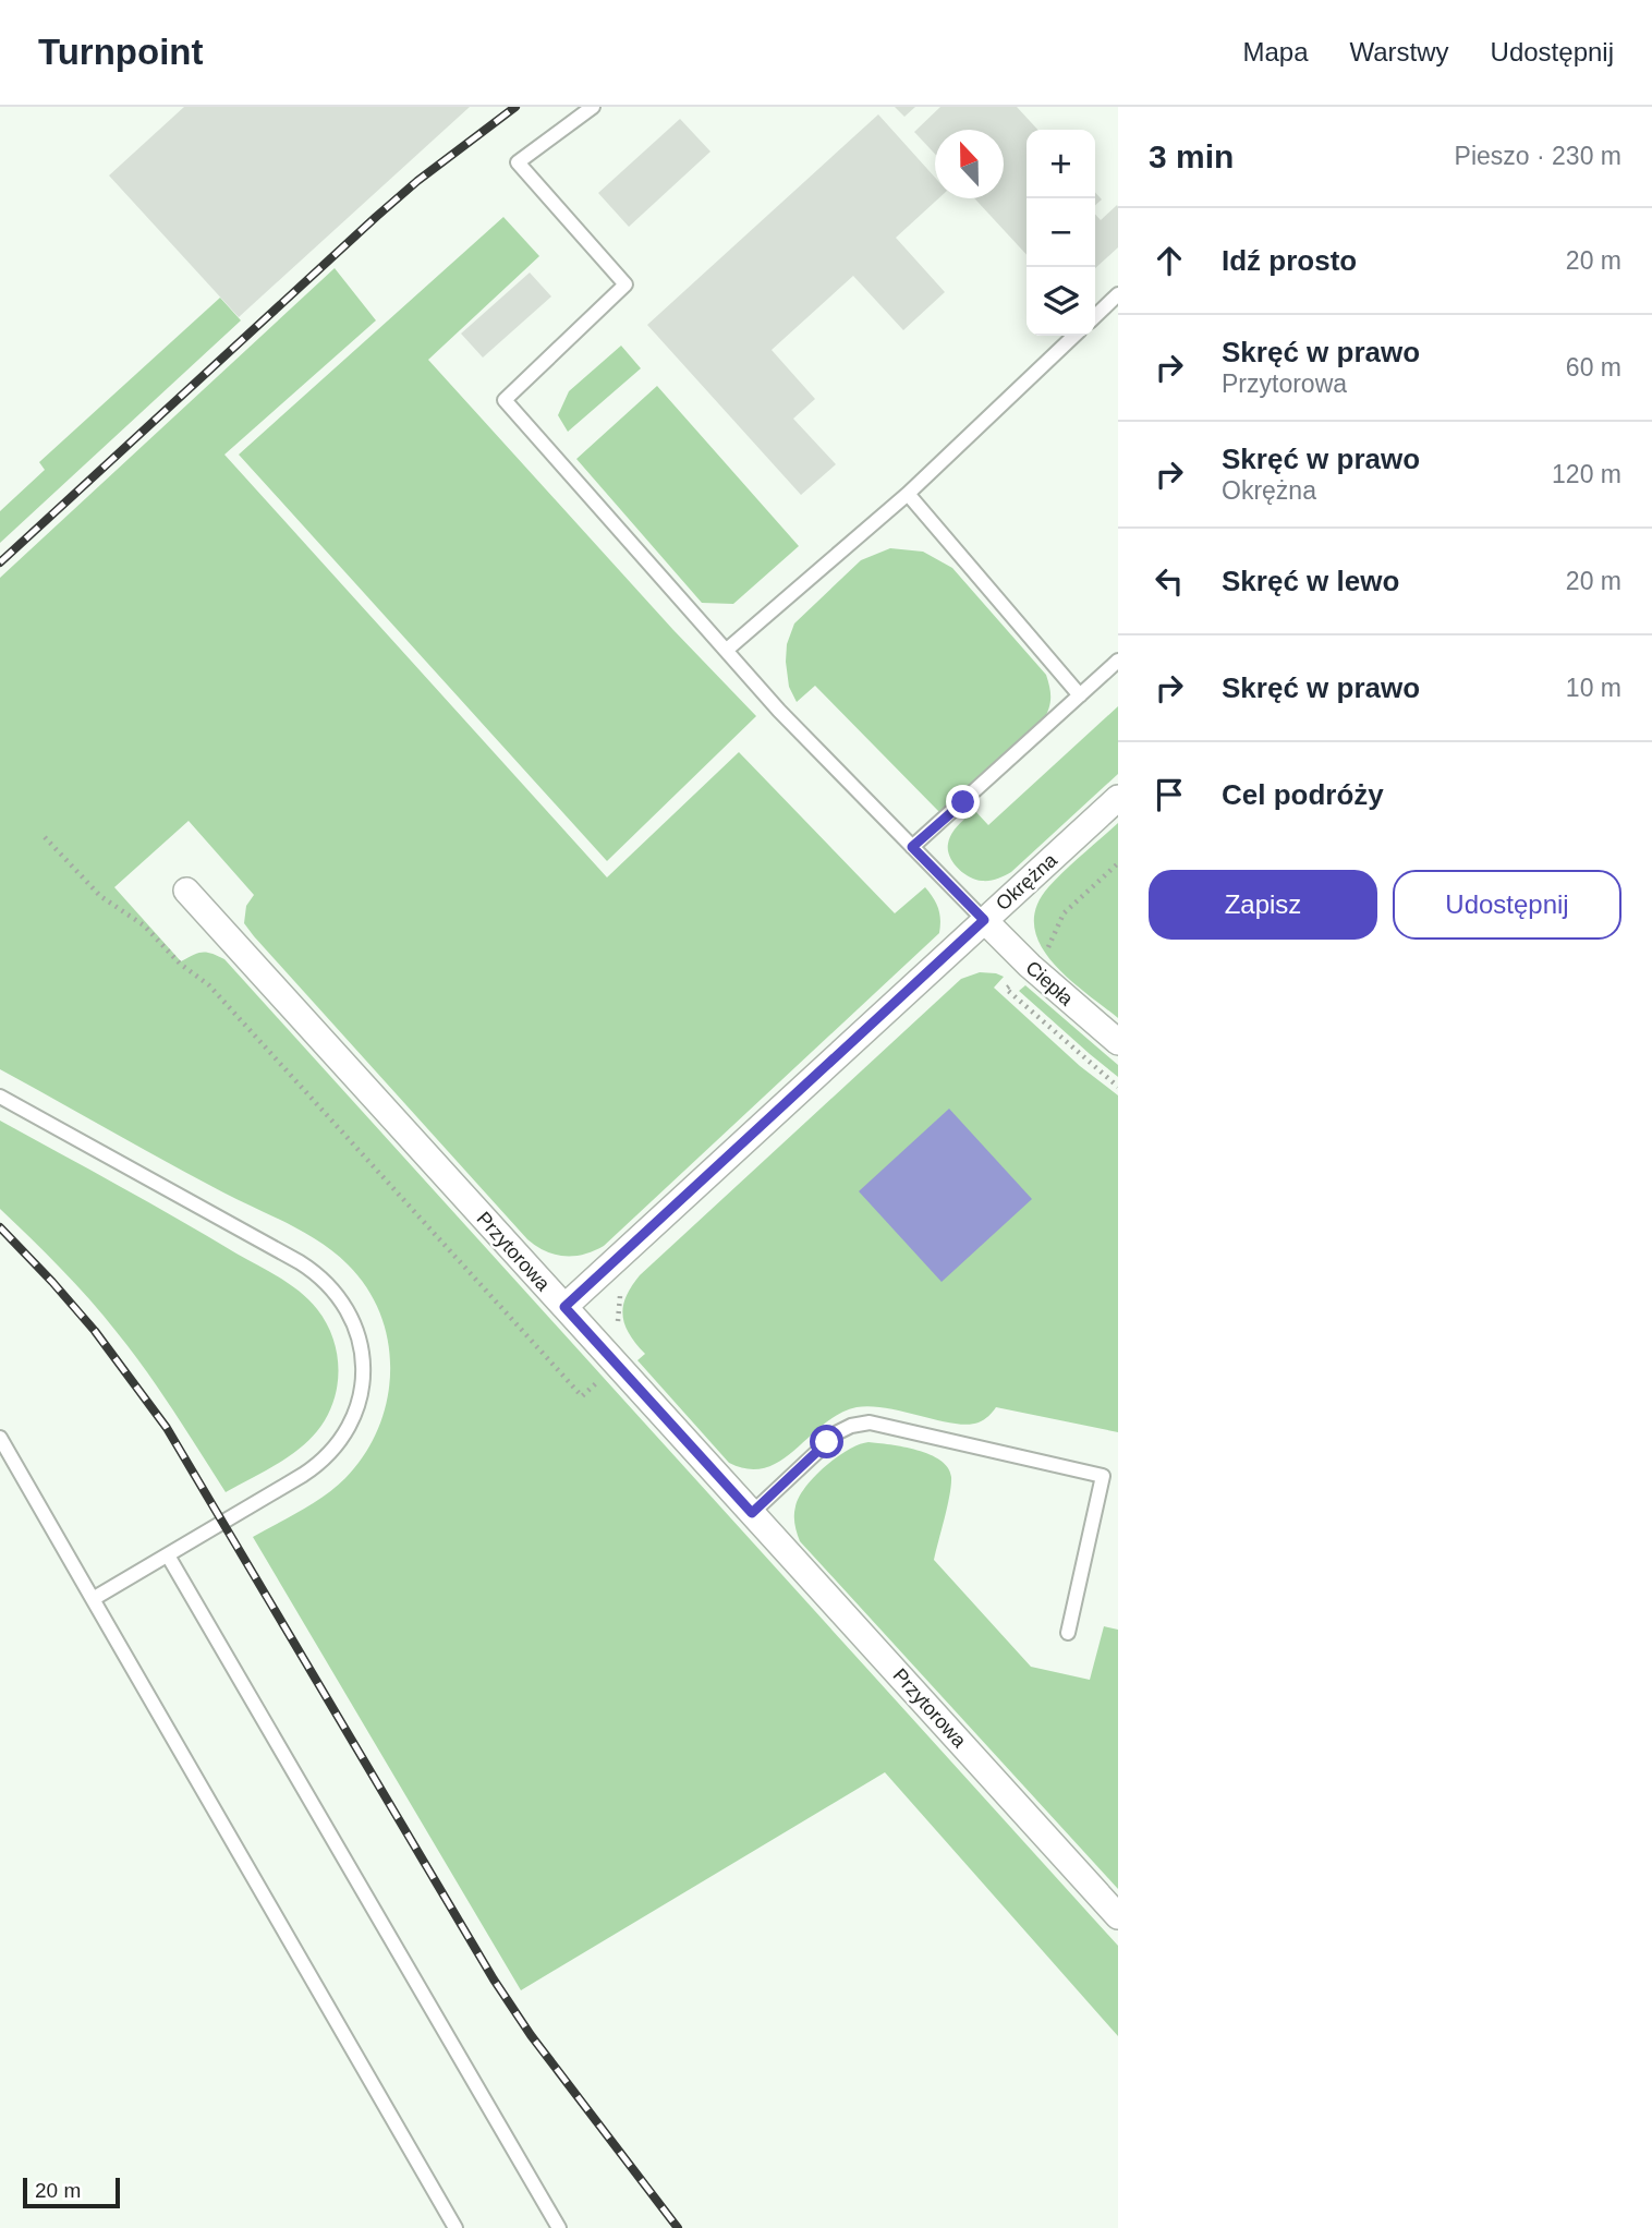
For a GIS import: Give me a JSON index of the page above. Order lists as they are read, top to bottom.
{
  "streets": {
    "street": ["Okrężna", "Ciepła", "Przytorowa"]
  },
  "crossings": [
    ["Okrężna", "Ciepła"],
    ["Okrężna", "Przytorowa"]
  ],
  "scale_bar": "20 m",
  "north": "top",
  "page": {
    "header": "Turnpoint",
    "nav": ["Mapa", "Warstwy", "Udostępnij"],
    "heading": ["3 min", "Pieszo · 230 m"],
    "map_buttons": ["+", "−"],
    "list": [
      ["Idź prosto", "20 m"],
      ["Skręć w prawo", "Przytorowa", "60 m"],
      ["Skręć w prawo", "Okrężna", "120 m"],
      ["Skręć w lewo", "20 m"],
      ["Skręć w prawo", "10 m"],
      "Cel podróży"
    ],
    "buttons": ["Zapisz", "Udostępnij"],
    "scale": "20 m"
  }
}
